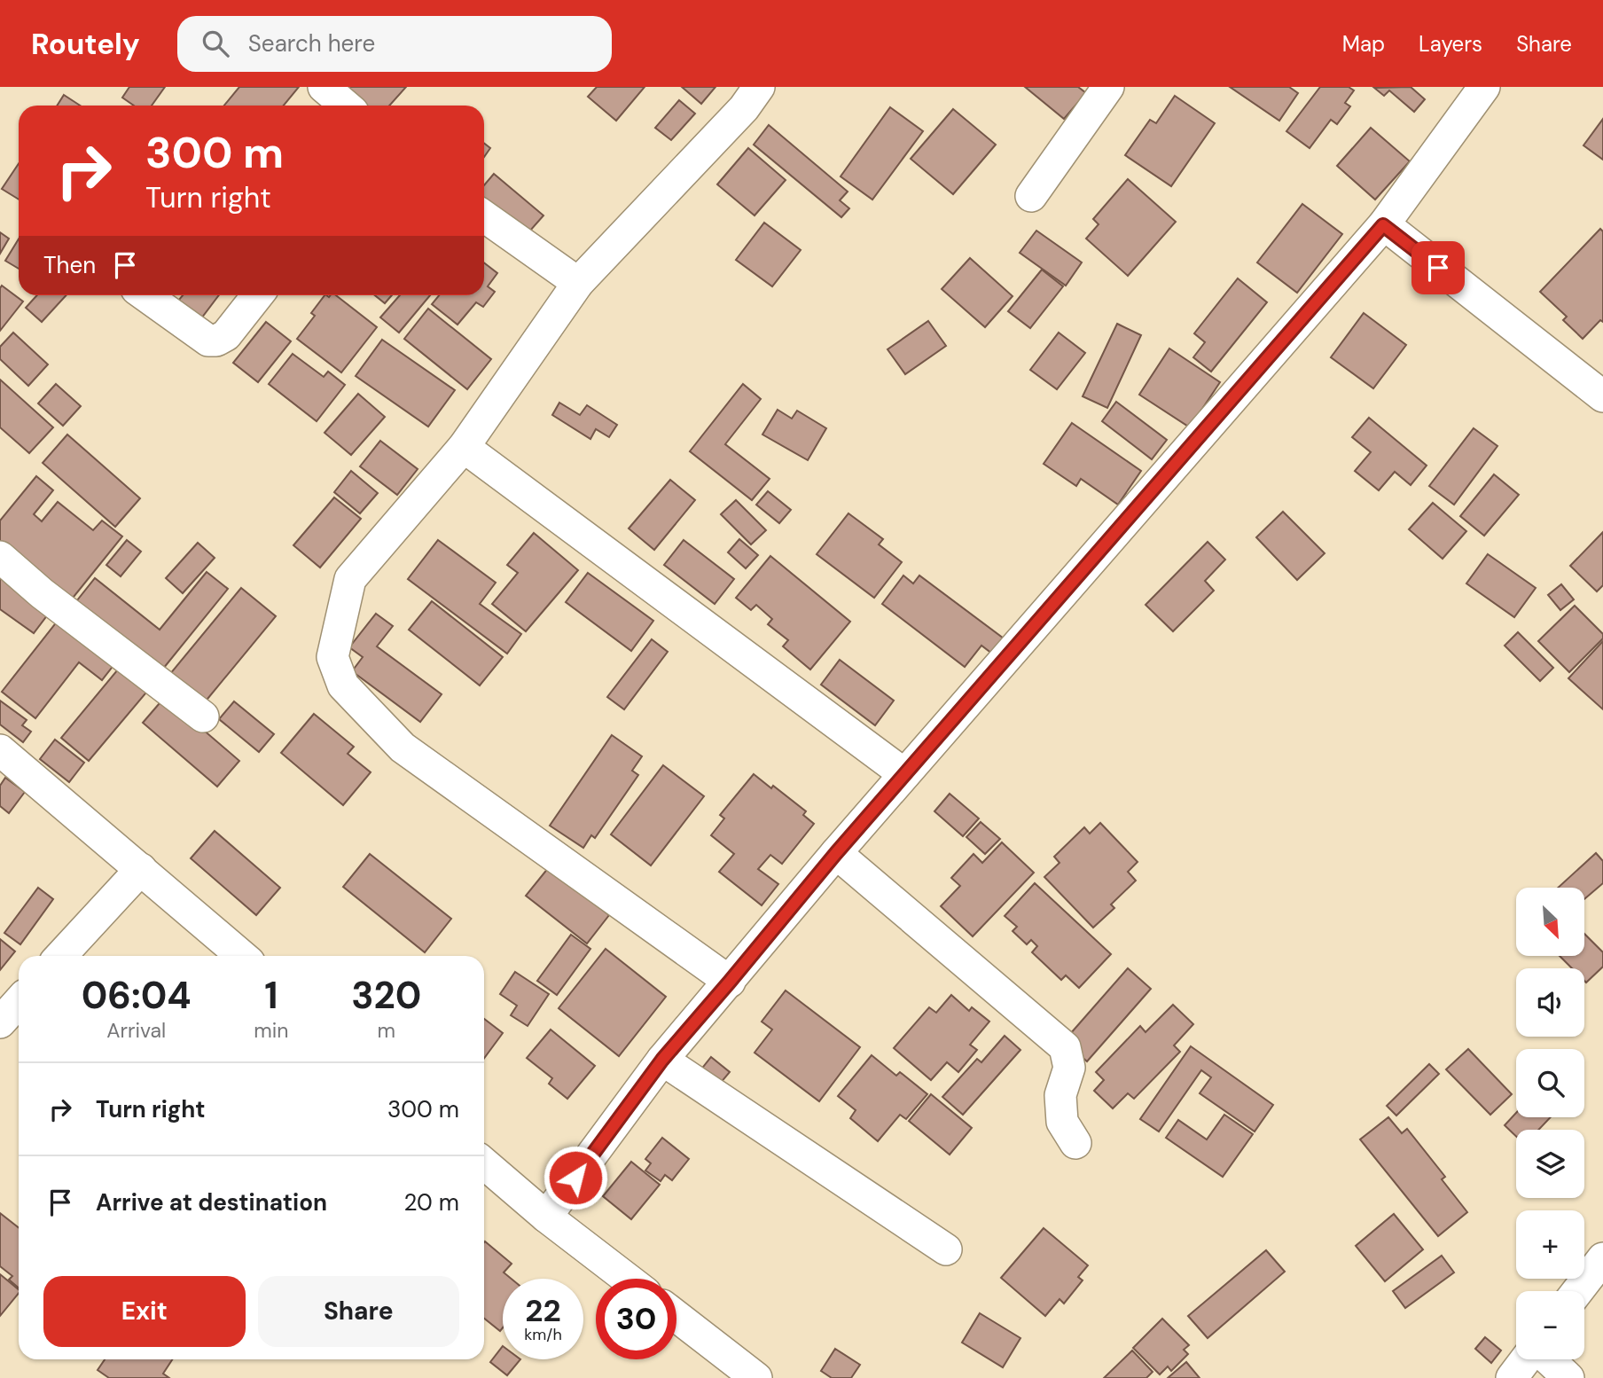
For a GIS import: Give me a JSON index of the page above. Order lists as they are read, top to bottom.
{
  "north": "bottom right",
  "page": {
    "header": "Routely",
    "search": "Search here",
    "nav": ["Map", "Layers", "Share"],
    "turn": ["300 m", "Turn right"],
    "then": "Then",
    "map_buttons": ["+", "−"],
    "eta": [
      "06:04",
      "Arrival",
      "1",
      "min",
      "320",
      "m"
    ],
    "list": [
      {
        "name": "Turn right",
        "value": "300 m"
      },
      {
        "name": "Arrive at destination",
        "value": "20 m"
      }
    ],
    "buttons": ["Exit", "Share"],
    "speed": "22 km/h",
    "limit": "30"
  }
}
